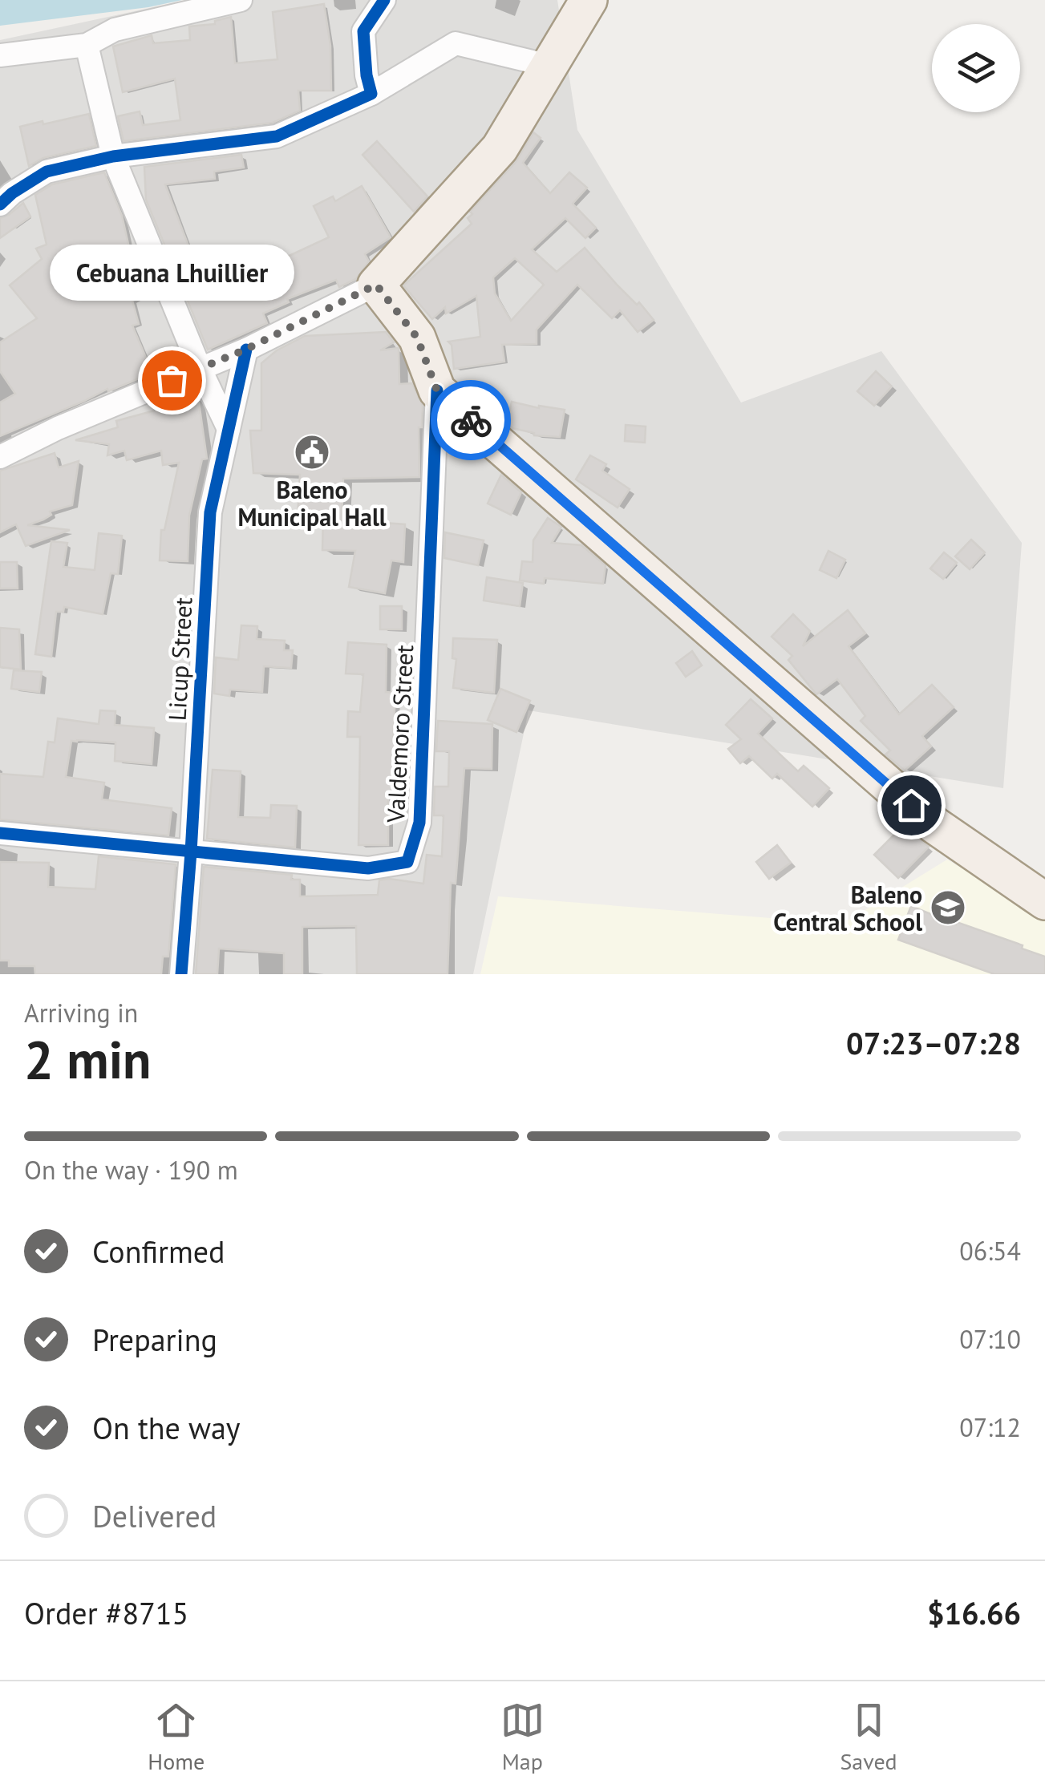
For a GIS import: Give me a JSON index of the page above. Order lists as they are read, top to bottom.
{
  "streets": {
    "main road": ["Valdemoro Street"],
    "street": ["Licup Street"]
  },
  "crossings": [
    ["Licup Street", "Valdemoro Street"]
  ],
  "places": {
    "other": ["Cebuana Lhuillier"],
    "public building": ["Baleno Municipal Hall"],
    "school or university": ["Baleno Central School"]
  },
  "page": {
    "bubble": "Cebuana Lhuillier",
    "heading": ["2 min", "Arriving in", "07:23–07:28"],
    "panel": ["Order #8715", "$16.66"],
    "bar": "On the way · 190 m",
    "list": [
      ["Confirmed", "06:54"],
      ["Preparing", "07:10"],
      ["On the way", "07:12"],
      "Delivered"
    ],
    "tabs": ["Home", "Map", "Saved"]
  }
}
